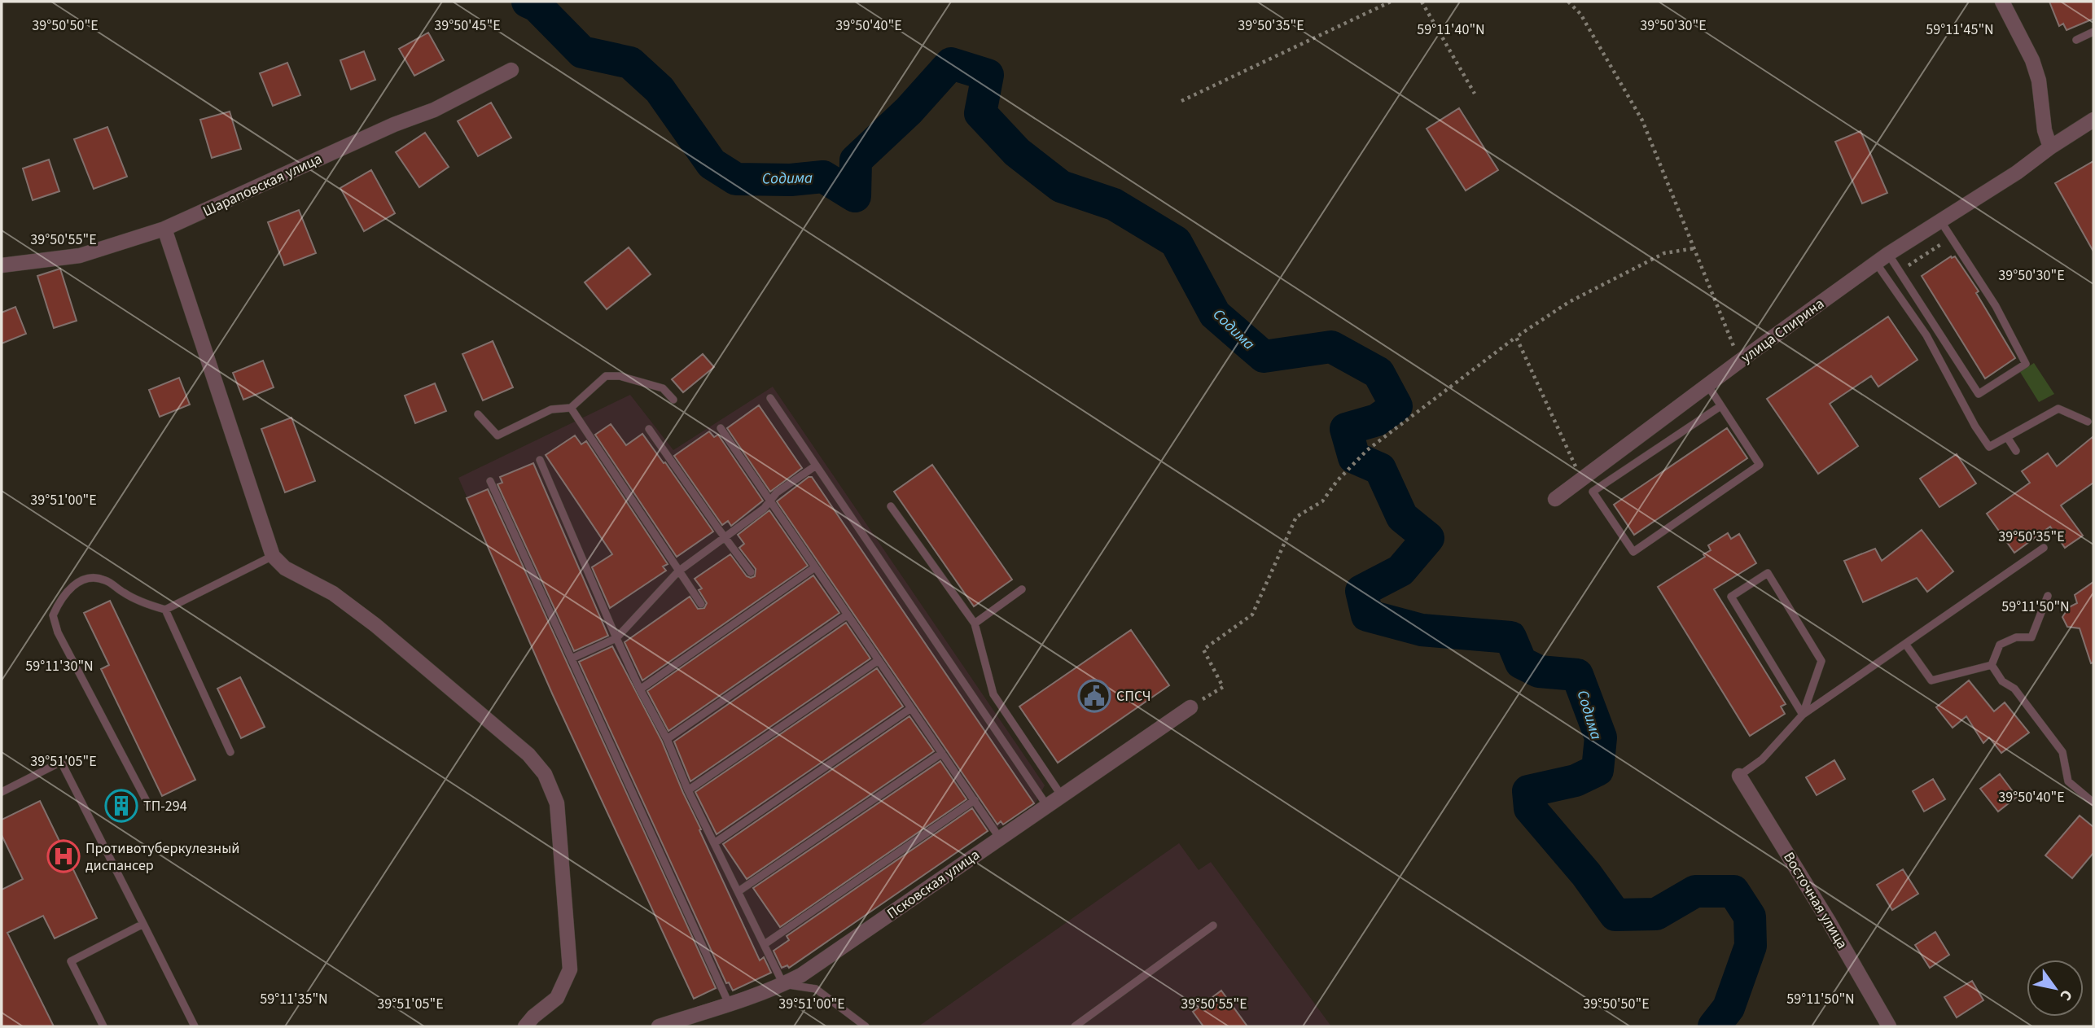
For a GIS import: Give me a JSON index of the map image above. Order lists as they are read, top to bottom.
{
  "streets": {
    "street": [
      "Шараповская улица",
      "улица Спирина",
      "Псковская улица",
      "Восточная улица"
    ]
  },
  "water": ["Содима"],
  "places": {
    "public building": ["СПСЧ"],
    "building": ["ТП-294"],
    "hospital": ["Противотуберкулезный диспансер"]
  },
  "north": "bottom right",
  "coordinates": [
    "39°50'50\"E",
    "39°50'45\"E",
    "39°50'30\"E",
    "39°50'40\"E",
    "39°50'35\"E",
    "59°11'40\"N",
    "59°11'45\"N",
    "39°50'55\"E",
    "39°51'00\"E",
    "59°11'50\"N",
    "59°11'30\"N",
    "39°51'05\"E",
    "59°11'35\"N"
  ]
}
